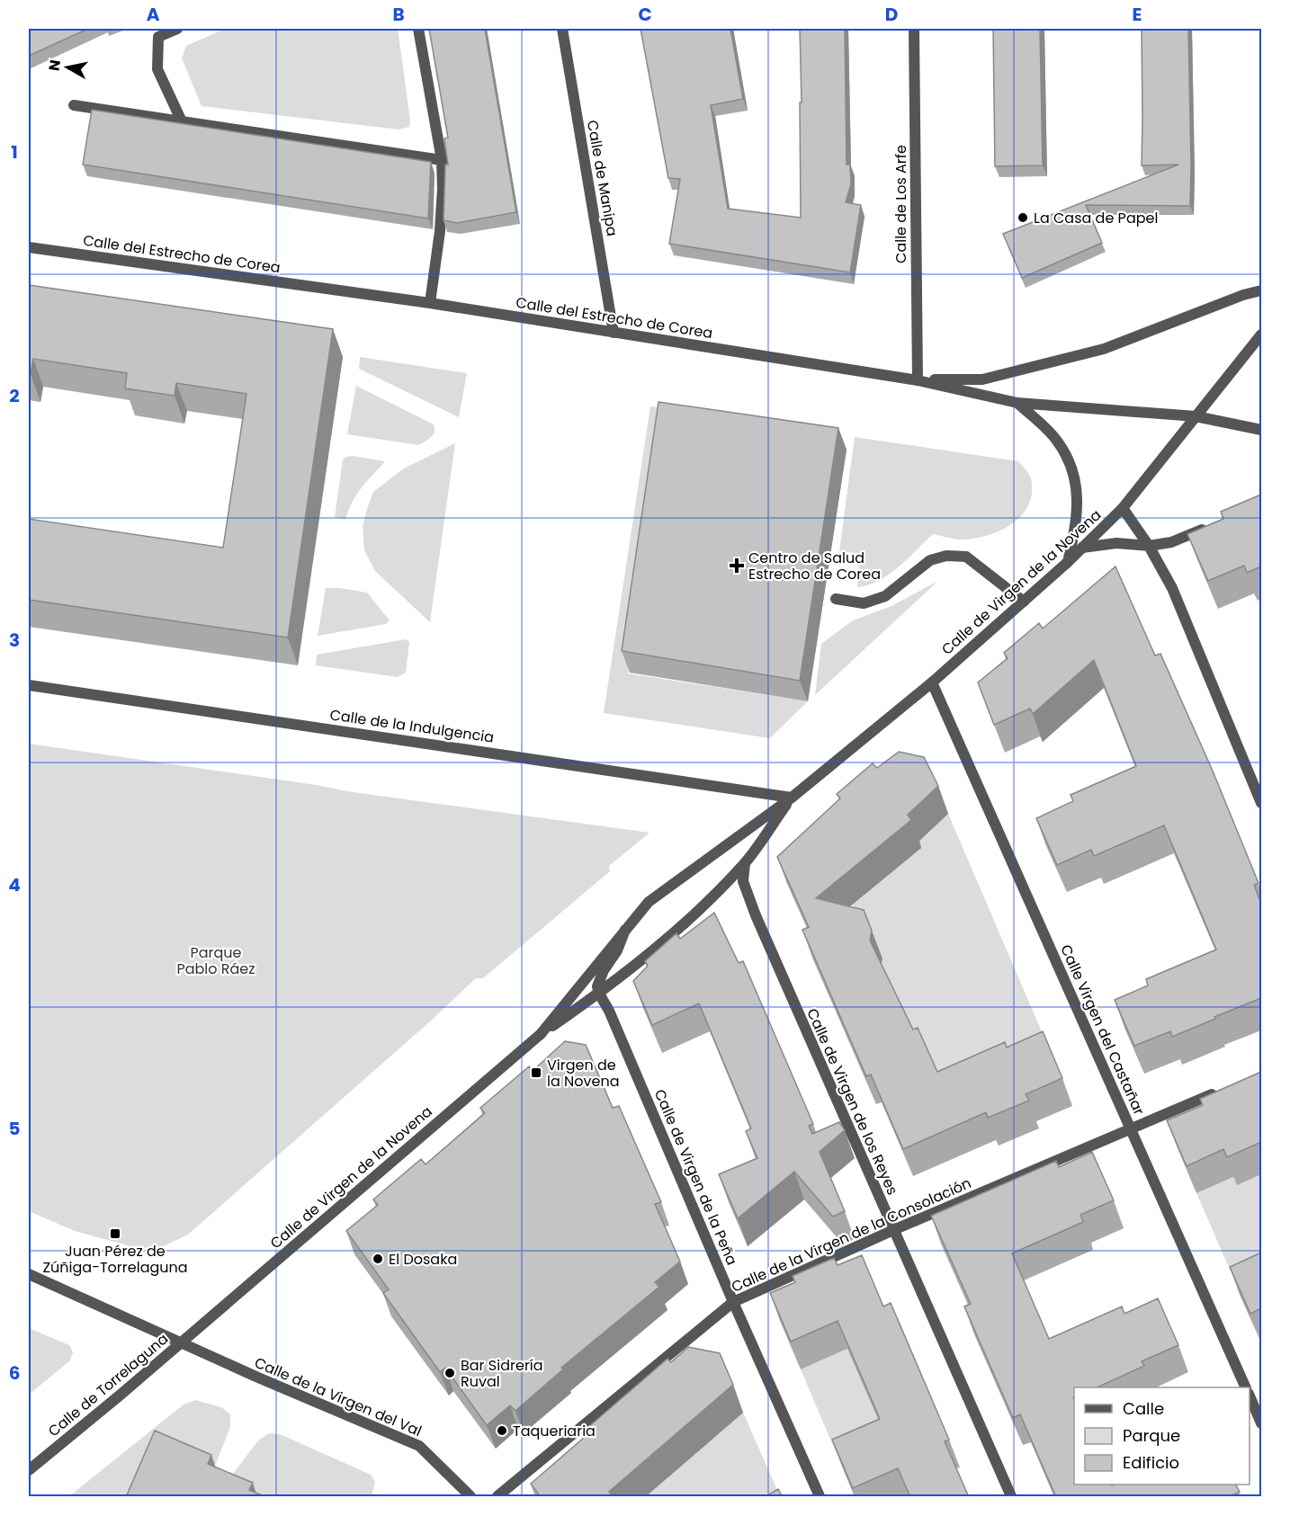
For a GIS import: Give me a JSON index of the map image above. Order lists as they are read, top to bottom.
{
  "streets": {
    "street": [
      "Calle de Manipa",
      "Calle de Los Arfe",
      "Calle del Estrecho de Corea",
      "Calle de Virgen de la Novena",
      "Calle de la Indulgencia",
      "Calle Virgen del Castañar",
      "Calle de Virgen de los Reyes",
      "Calle de Virgen de la Peña",
      "Calle de la Virgen de la Consolación",
      "Calle de Torrelaguna",
      "Calle de la Virgen del Val"
    ]
  },
  "crossings": [
    ["Calle de Manipa", "Calle del Estrecho de Corea"],
    ["Calle de Los Arfe", "Calle del Estrecho de Corea"],
    ["Calle del Estrecho de Corea", "Calle de Virgen de la Novena"],
    ["Calle de Virgen de la Novena", "Calle de la Indulgencia"],
    ["Calle de Virgen de la Novena", "Calle Virgen del Castañar"],
    ["Calle de Virgen de la Novena", "Calle de Virgen de los Reyes"],
    ["Calle de Virgen de la Novena", "Calle de Virgen de la Peña"],
    ["Calle de Virgen de la Novena", "Calle de Torrelaguna"],
    ["Calle de Virgen de la Novena", "Calle de la Virgen del Val"],
    ["Calle Virgen del Castañar", "Calle de la Virgen de la Consolación"],
    ["Calle de Virgen de los Reyes", "Calle de la Virgen de la Consolación"],
    ["Calle de Virgen de la Peña", "Calle de la Virgen de la Consolación"],
    ["Calle de Torrelaguna", "Calle de la Virgen del Val"]
  ],
  "parks": ["Parque Pablo Ráez"],
  "places": {
    "other": [
      "La Casa de Papel",
      "El Dosaka",
      "Bar Sidrería Ruval",
      "Taqueriaria"
    ],
    "health": ["Centro de Salud Estrecho de Corea"],
    "transit": ["Virgen de la Novena", "Juan Pérez de Zúñiga-Torrelaguna"]
  },
  "legend": ["Calle", "Parque", "Edificio"],
  "north": "left",
  "grid": {
    "columns": [
      "A",
      "B",
      "C",
      "D",
      "E"
    ],
    "rows": [
      "1",
      "2",
      "3",
      "4",
      "5",
      "6"
    ]
  }
}
